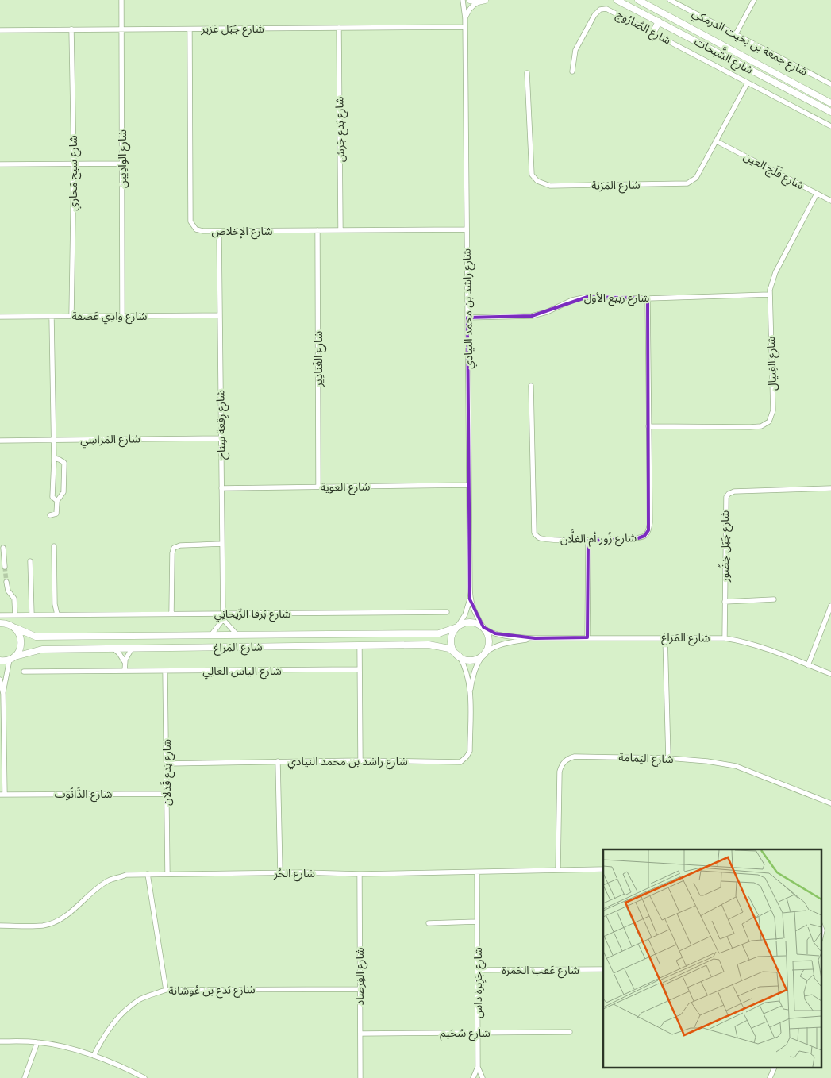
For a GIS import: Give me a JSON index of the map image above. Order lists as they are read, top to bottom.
{
  "streets": {
    "street": [
      "شارع الصَّارُوج",
      "شارع جَبَل عَزير",
      "شارع جمعة بن بخيت الدرمكي",
      "شارع الشَّبحات",
      "شارع بَدع جَرش",
      "شارع الوادِيين",
      "شارع فَلَج العين",
      "شارع سيح مَحاري",
      "شارع المَزنة",
      "شارع الإخلاص",
      "شارع ربيع الأول",
      "شارع راشد بن محمد النيادي",
      "شارع وادِي عَصفة",
      "شارع الغَنادِير",
      "شارع الفِنيال",
      "شارع رِقعة سِناح",
      "شارع المَراسِي",
      "شارع العوية",
      "شارع زُور أم الغلَّان",
      "شارع جَبَل خِضُور",
      "شارع بَرقا الرِّيحانِي",
      "شارع المَراغ",
      "شارع الياس العالِي",
      "شارع اليَمامة",
      "شارع بَدع قَذلان",
      "شارع الدَّانُوب",
      "شارع الحُر",
      "شارع عَقب الحَمرة",
      "شارع الفِرصاد",
      "شارع جَزِيرة داس",
      "شارع بَدع بن عُوشانة",
      "شارع سُحَيم"
    ]
  },
  "crossings": [
    ["شارع الصَّارُوج", "شارع المَزنة"],
    ["شارع جَبَل عَزير", "شارع بَدع جَرش"],
    ["شارع جَبَل عَزير", "شارع الوادِيين"],
    ["شارع جَبَل عَزير", "شارع سيح مَحاري"],
    ["شارع جَبَل عَزير", "شارع الإخلاص"],
    ["شارع جَبَل عَزير", "شارع راشد بن محمد النيادي"],
    ["شارع بَدع جَرش", "شارع الإخلاص"],
    ["شارع الوادِيين", "شارع وادِي عَصفة"],
    ["شارع فَلَج العين", "شارع المَزنة"],
    ["شارع فَلَج العين", "شارع الفِنيال"],
    ["شارع سيح مَحاري", "شارع وادِي عَصفة"],
    ["شارع الإخلاص", "شارع راشد بن محمد النيادي"],
    ["شارع الإخلاص", "شارع الغَنادِير"],
    ["شارع الإخلاص", "شارع رِقعة سِناح"],
    ["شارع ربيع الأول", "شارع راشد بن محمد النيادي"],
    ["شارع ربيع الأول", "شارع الفِنيال"],
    ["شارع ربيع الأول", "شارع زُور أم الغلَّان"],
    ["شارع راشد بن محمد النيادي", "شارع العوية"],
    ["شارع راشد بن محمد النيادي", "شارع المَراغ"],
    ["شارع راشد بن محمد النيادي", "شارع بَدع قَذلان"],
    ["شارع وادِي عَصفة", "شارع رِقعة سِناح"],
    ["شارع الغَنادِير", "شارع العوية"],
    ["شارع الفِنيال", "شارع زُور أم الغلَّان"],
    ["شارع رِقعة سِناح", "شارع المَراسِي"],
    ["شارع رِقعة سِناح", "شارع العوية"],
    ["شارع رِقعة سِناح", "شارع بَرقا الرِّيحانِي"],
    ["شارع جَبَل خِضُور", "شارع المَراغ"],
    ["شارع الياس العالِي", "شارع بَدع قَذلان"],
    ["شارع اليَمامة", "شارع الحُر"],
    ["شارع بَدع قَذلان", "شارع الدَّانُوب"],
    ["شارع بَدع قَذلان", "شارع الحُر"],
    ["شارع الحُر", "شارع الفِرصاد"],
    ["شارع الحُر", "شارع جَزِيرة داس"],
    ["شارع عَقب الحَمرة", "شارع جَزِيرة داس"],
    ["شارع الفِرصاد", "شارع بَدع بن عُوشانة"],
    ["شارع الفِرصاد", "شارع سُحَيم"],
    ["شارع جَزِيرة داس", "شارع سُحَيم"]
  ]
}
